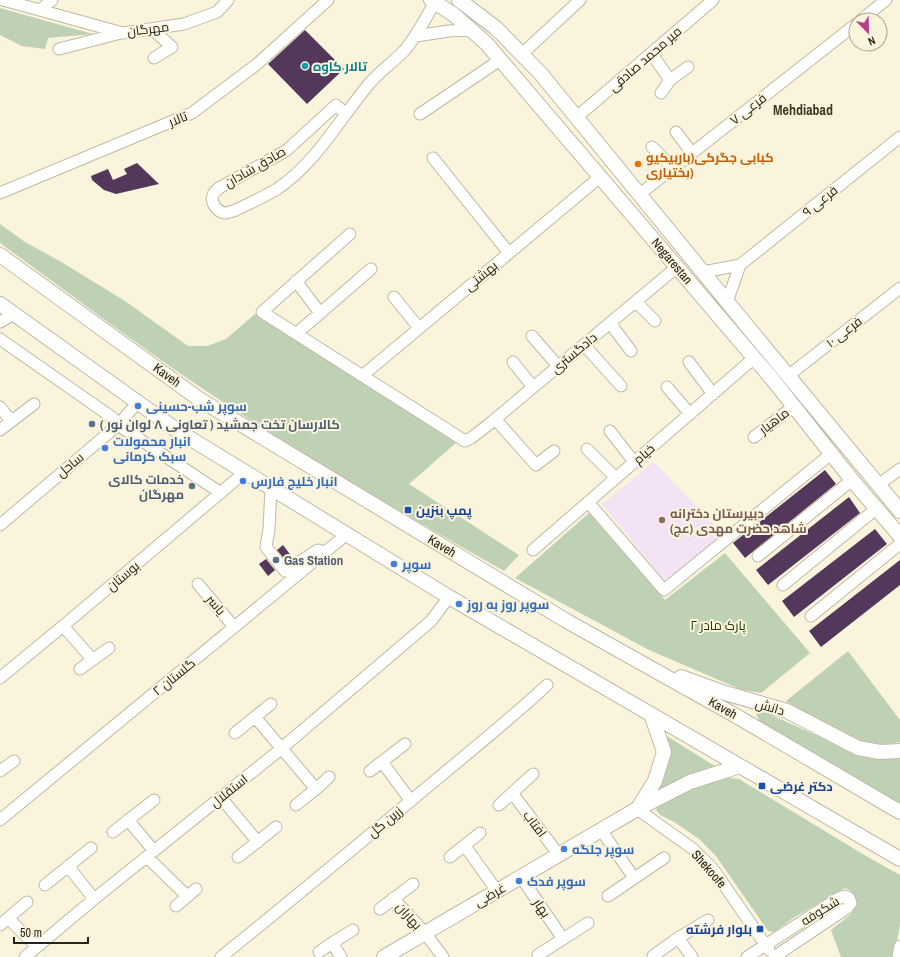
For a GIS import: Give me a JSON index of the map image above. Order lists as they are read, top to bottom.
{
  "streets": {
    "main road": [
      "Negarestan",
      "Kaveh",
      "دانش",
      "غرضی"
    ],
    "street": [
      "مهرگان",
      "میر محمد صادقی",
      "فرعی ۷",
      "تالار",
      "صادق شادان",
      "فرعی ۹",
      "بهشتی",
      "فرعی ۱۰",
      "دادگستری",
      "ماهیار",
      "خیام",
      "ساحل",
      "بوستان",
      "یاسر",
      "گلستان ۲",
      "استقلال",
      "زرین گل",
      "افتاب",
      "Shekoofe",
      "بهار",
      "شکوفه",
      "بهاران"
    ]
  },
  "crossings": [
    ["میر محمد صادقی", "Negarestan"],
    ["فرعی ۷", "Negarestan"],
    ["صادق شادان", "Negarestan"],
    ["Negarestan", "بهشتی"],
    ["Negarestan", "فرعی ۱۰"],
    ["Negarestan", "دادگستری"],
    ["Negarestan", "ماهیار"],
    ["Negarestan", "خیام"],
    ["بهشتی", "دادگستری"],
    ["Kaveh", "دانش"],
    ["یاسر", "گلستان ۲"],
    ["افتاب", "غرضی"],
    ["Shekoofe", "غرضی"],
    ["Shekoofe", "شکوفه"],
    ["غرضی", "بهار"],
    ["غرضی", "بهاران"]
  ],
  "districts": ["Mehdiabad"],
  "parks": ["پارک مادر ۲"],
  "places": {
    "other": [
      "تالار کاوه",
      "کبابی جگرکی(باربیکیو بختیاری)",
      "سوپر شب-حسینی",
      "کالارسان تخت جمشید ( تعاونی ۸ لوان نور )",
      "انبار محمولات سبک کرمانی",
      "انبار خلیج فارس",
      "خدمات کالای مهرگان",
      "دبیرستان دخترانه شاهد حضرت مهدی (عج)",
      "Gas Station",
      "سوپر",
      "سوپر روز به روز",
      "سوپر جلگه",
      "سوپر فدک"
    ],
    "transit": ["پمپ بنزین", "دکتر غرضی", "بلوار فرشته"]
  },
  "scale_bar": "50 m",
  "north": "bottom right"
}
